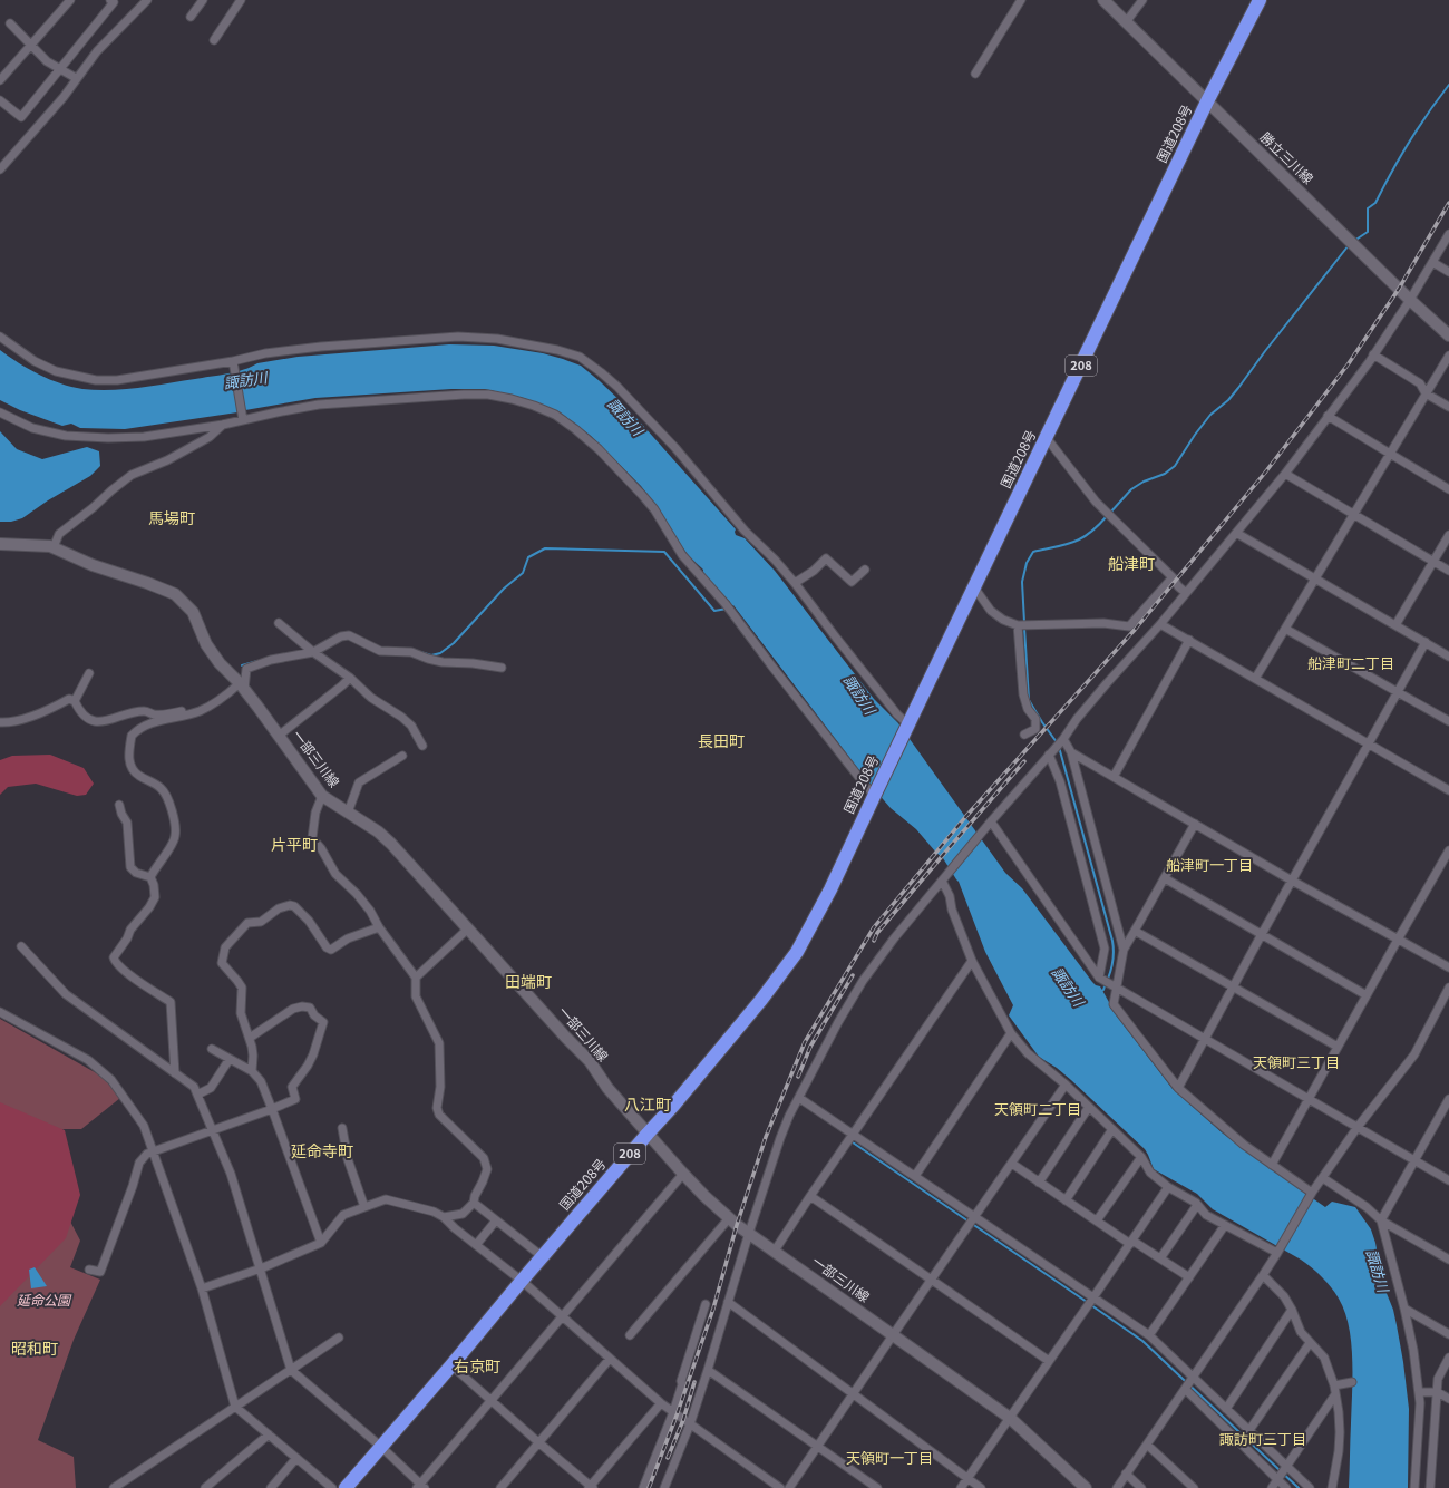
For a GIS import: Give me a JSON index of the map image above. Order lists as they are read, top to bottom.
{
  "streets": {
    "highway": ["国道208号", "208"],
    "main road": ["勝立三川線", "一部三川線"]
  },
  "crossings": [
    ["国道208号", "勝立三川線"],
    ["国道208号", "一部三川線"]
  ],
  "districts": [
    "馬場町",
    "船津町",
    "船津町二丁目",
    "長田町",
    "片平町",
    "船津町一丁目",
    "田端町",
    "天領町三丁目",
    "八江町",
    "天領町二丁目",
    "延命寺町",
    "昭和町",
    "右京町",
    "諏訪町三丁目",
    "天領町一丁目"
  ],
  "water": ["諏訪川"],
  "parks": ["延命公園"]
}
